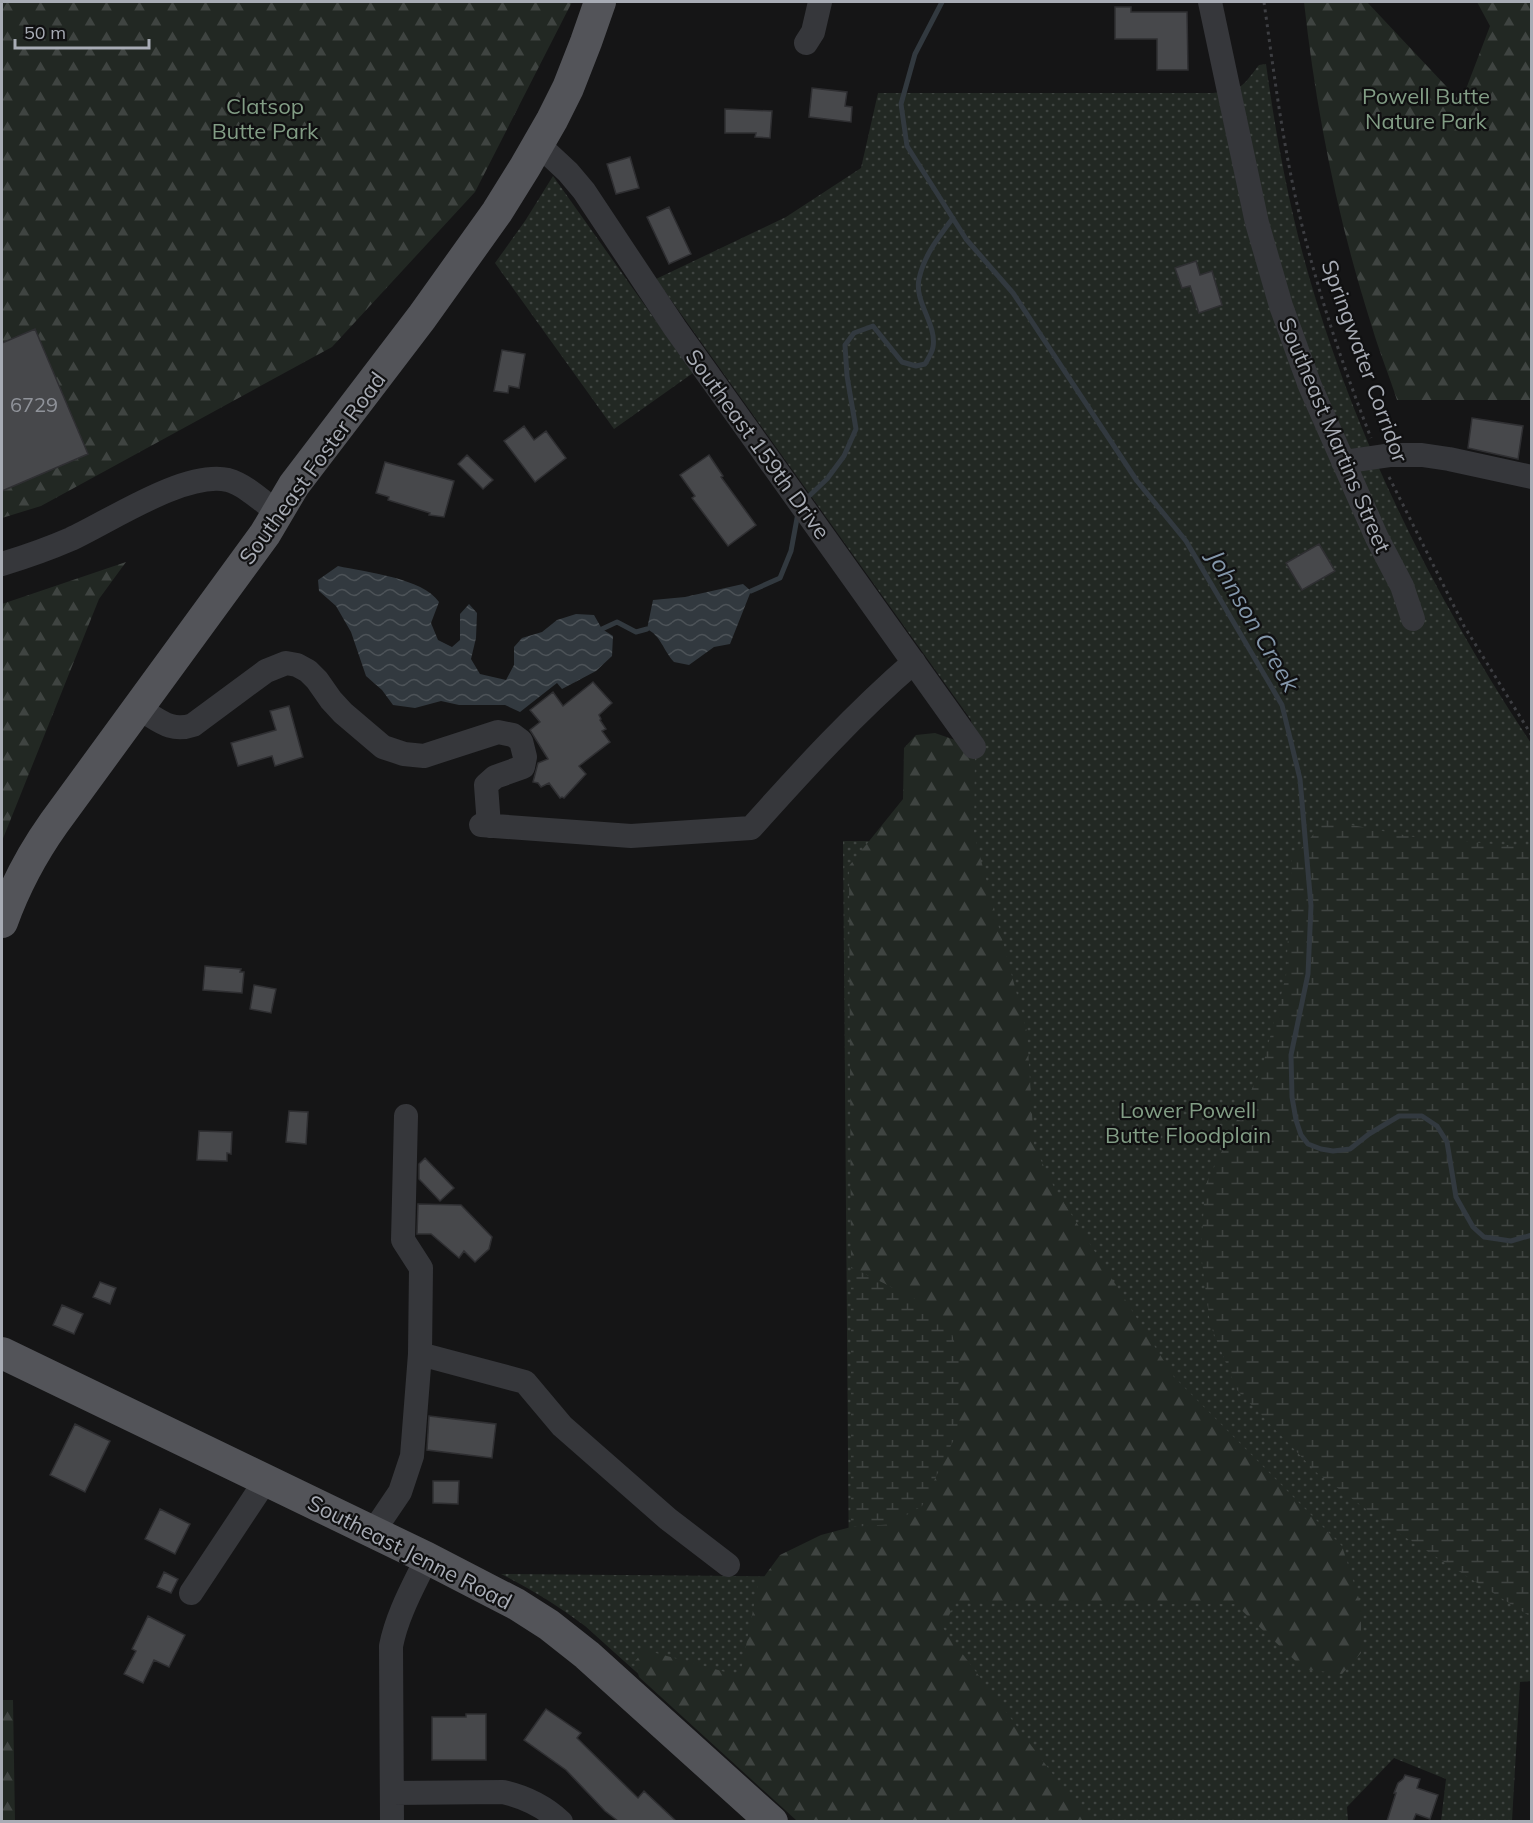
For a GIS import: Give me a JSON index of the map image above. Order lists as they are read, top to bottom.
{
  "streets": {
    "main road": ["Southeast Foster Road", "Southeast Jenne Road"],
    "street": ["Southeast Martins Street", "Southeast 159th Drive"],
    "path": ["Springwater Corridor"]
  },
  "crossings": [
    ["Southeast 159th Drive", "Southeast Foster Road"]
  ],
  "water": ["Johnson Creek"],
  "parks": ["Powell Butte Nature Park", "Clatsop Butte Park", "Lower Powell Butte Floodplain"],
  "house_numbers": ["6729"],
  "scale_bar": "50 m"
}
